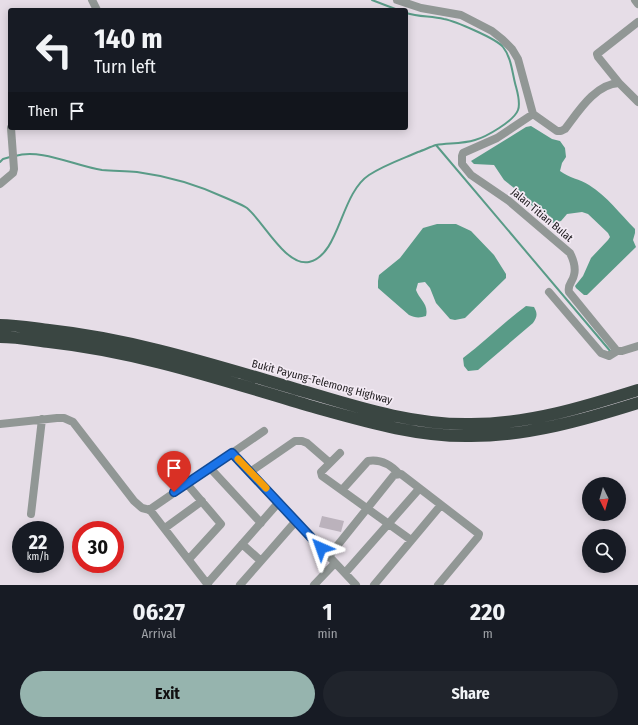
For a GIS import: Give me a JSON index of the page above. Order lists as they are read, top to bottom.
{
  "streets": {
    "highway": ["Bukit Payung-Telemong Highway"],
    "street": ["Jalan Titian Bulat"]
  },
  "north": "bottom",
  "page": {
    "turn": ["140 m", "Turn left"],
    "then": "Then",
    "speed": "22 km/h",
    "limit": "30",
    "eta": [
      "06:27",
      "Arrival",
      "1",
      "min",
      "220",
      "m"
    ],
    "buttons": ["Exit", "Share"]
  }
}
